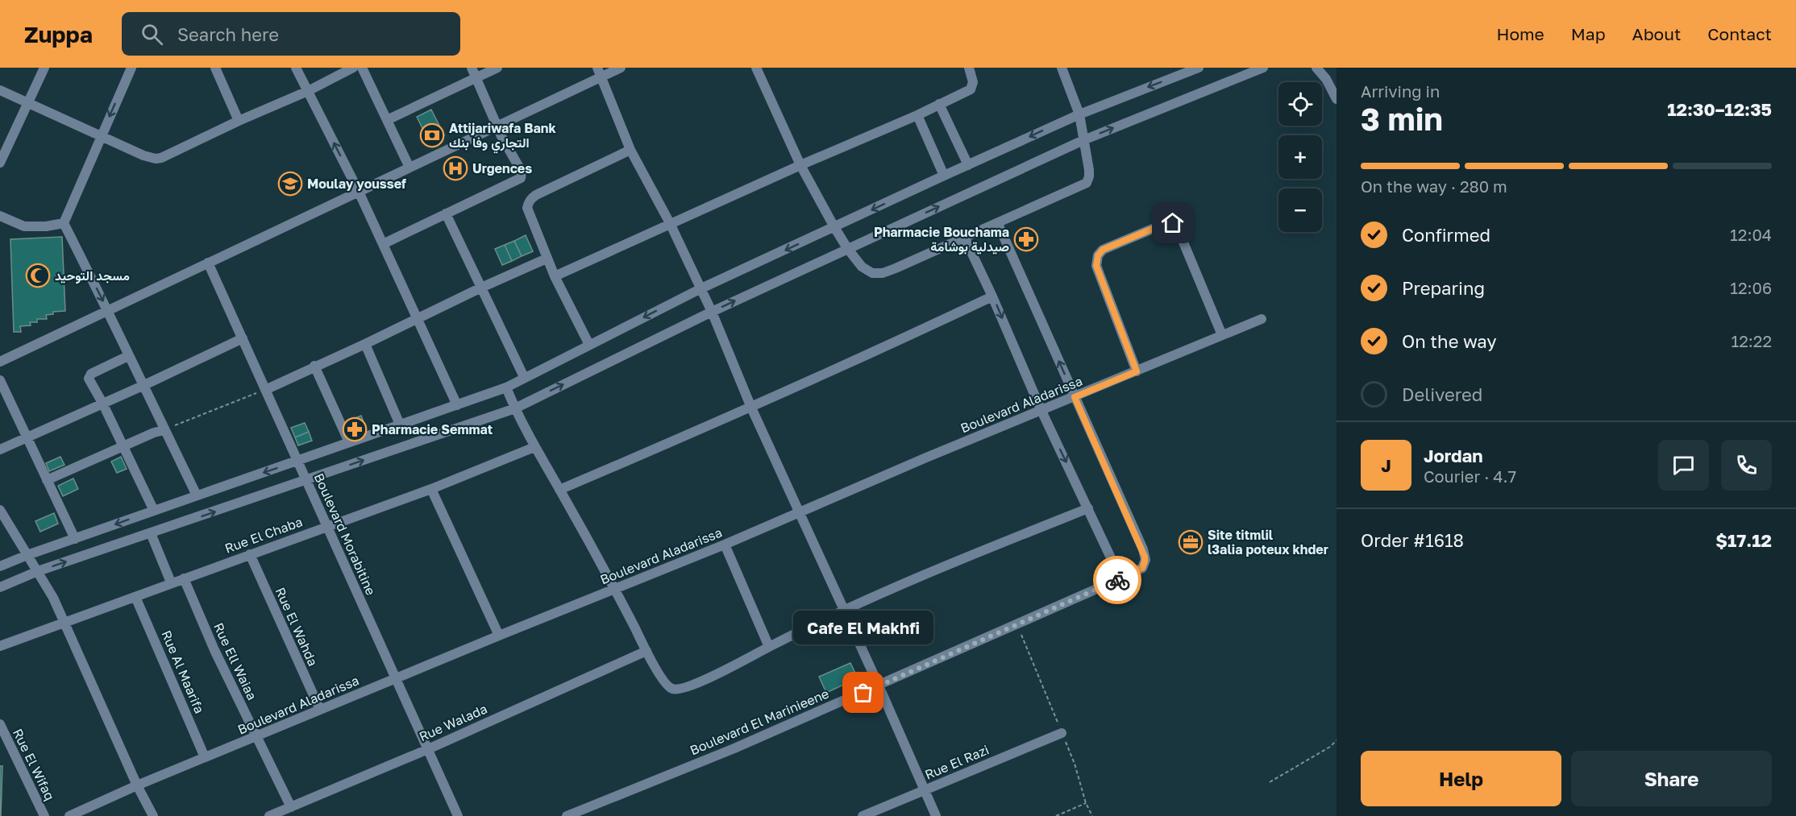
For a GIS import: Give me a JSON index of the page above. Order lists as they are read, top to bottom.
{
  "streets": {
    "street": [
      "Boulevard Aladarissa",
      "Boulevard Morabitine",
      "Rue El Chaba",
      "Rue El Wahda",
      "Rue Ell Waiaa",
      "Rue Al Maarifa",
      "Boulevard El Marinieene",
      "Rue Walada",
      "Rue El Razi",
      "Rue El Wifaq"
    ]
  },
  "crossings": [
    ["Boulevard Aladarissa", "Boulevard Morabitine"],
    ["Boulevard Aladarissa", "Rue El Wahda"],
    ["Boulevard Aladarissa", "Rue Ell Waiaa"],
    ["Boulevard Aladarissa", "Rue Al Maarifa"],
    ["Boulevard Aladarissa", "Boulevard El Marinieene"],
    ["Boulevard Morabitine", "Rue El Chaba"],
    ["Boulevard Morabitine", "Rue Walada"],
    ["Rue El Chaba", "Rue El Wahda"],
    ["Rue El Chaba", "Rue Ell Waiaa"],
    ["Rue El Chaba", "Rue Al Maarifa"],
    ["Rue Ell Waiaa", "Rue Walada"]
  ],
  "places": {
    "bank": ["Attijariwafa Bank التجاري وفا بنك"],
    "hospital": ["Urgences"],
    "school or university": ["Moulay youssef"],
    "pharmacy": ["Pharmacie Bouchama صيدلية بوشامة", "Pharmacie Semmat"],
    "mosque": ["مسجد التوحيد"],
    "office": ["Site titmlil l3alia poteux khder"],
    "other": ["Cafe El Makhfi"]
  },
  "page": {
    "header": "Zuppa",
    "search": "Search here",
    "nav": [
      "Home",
      "Map",
      "About",
      "Contact"
    ],
    "heading": ["3 min", "Arriving in", "12:30–12:35"],
    "panel": [
      "Jordan",
      "Courier · 4.7",
      "Order #1618",
      "$17.12"
    ],
    "map_buttons": ["+", "−"],
    "bar": "On the way · 280 m",
    "list": [
      ["Confirmed", "12:04"],
      ["Preparing", "12:06"],
      ["On the way", "12:22"],
      "Delivered"
    ],
    "round": "J",
    "bubble": "Cafe El Makhfi",
    "buttons": ["Help", "Share"]
  }
}
